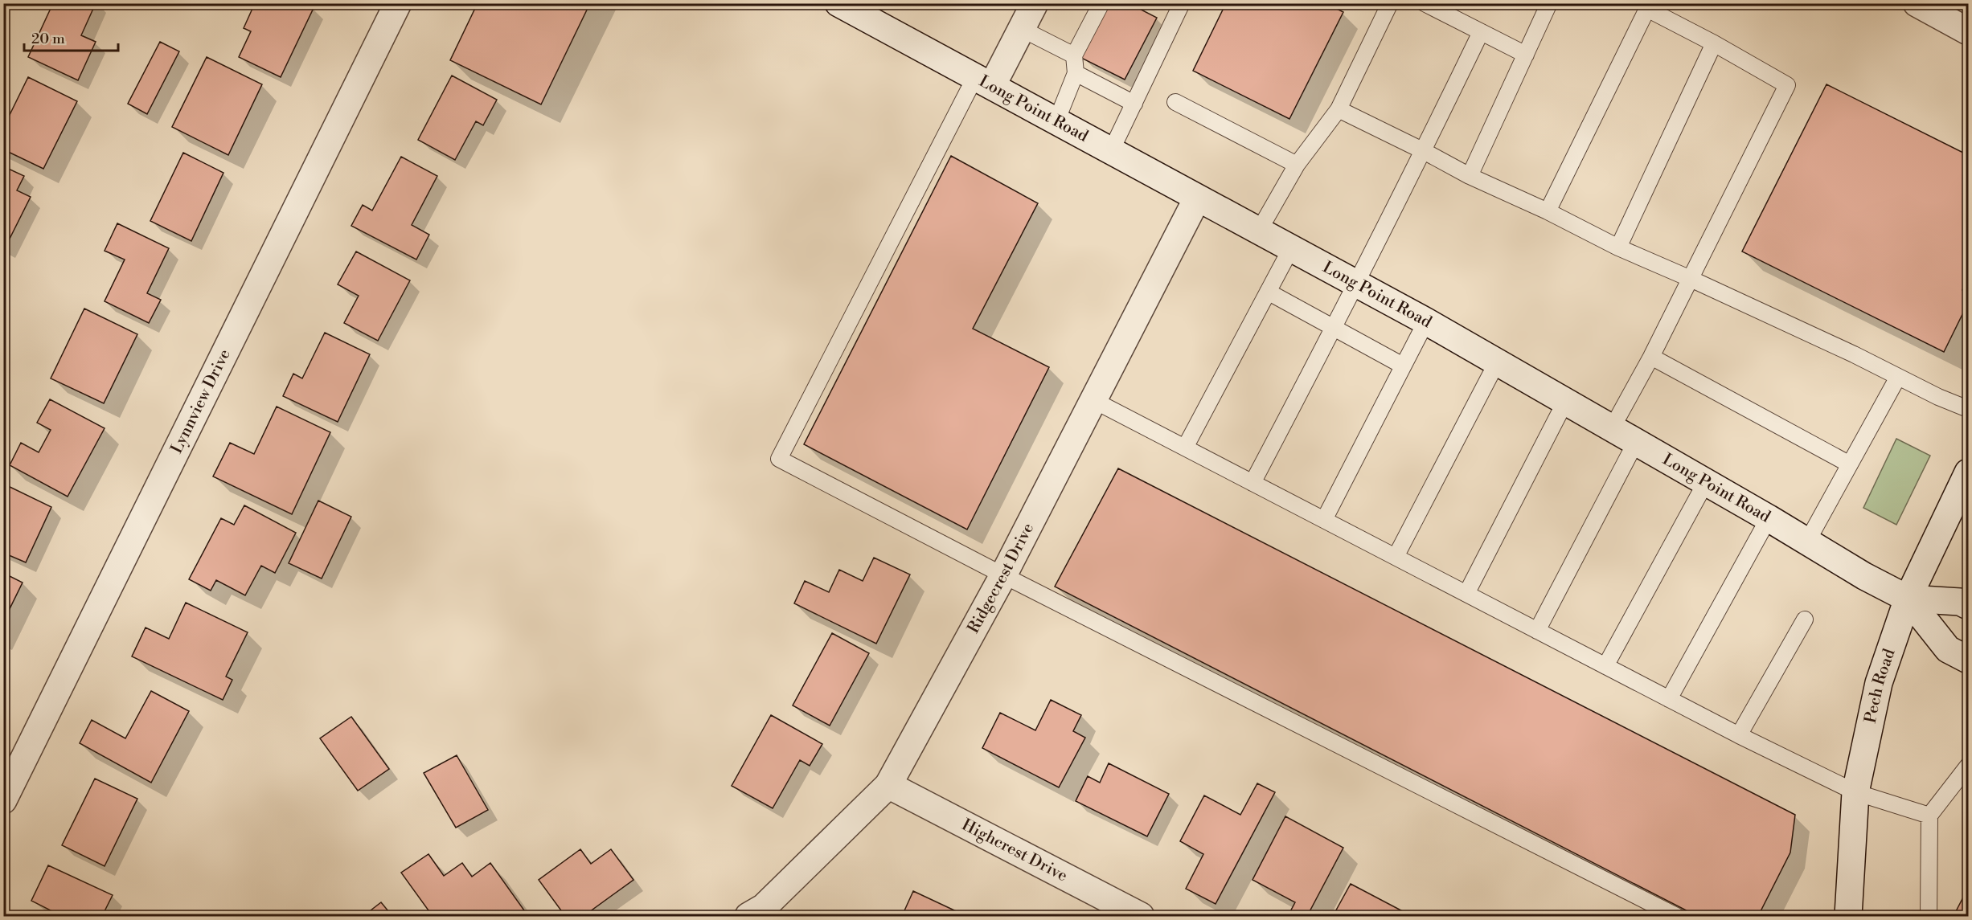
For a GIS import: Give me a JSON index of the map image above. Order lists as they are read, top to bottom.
{
  "streets": {
    "street": [
      "Long Point Road",
      "Lynnview Drive",
      "Ridgecrest Drive",
      "Pech Road",
      "Highcrest Drive"
    ]
  },
  "crossings": [
    ["Long Point Road", "Ridgecrest Drive"],
    ["Long Point Road", "Pech Road"],
    ["Ridgecrest Drive", "Highcrest Drive"]
  ],
  "scale_bar": "20 m"
}
